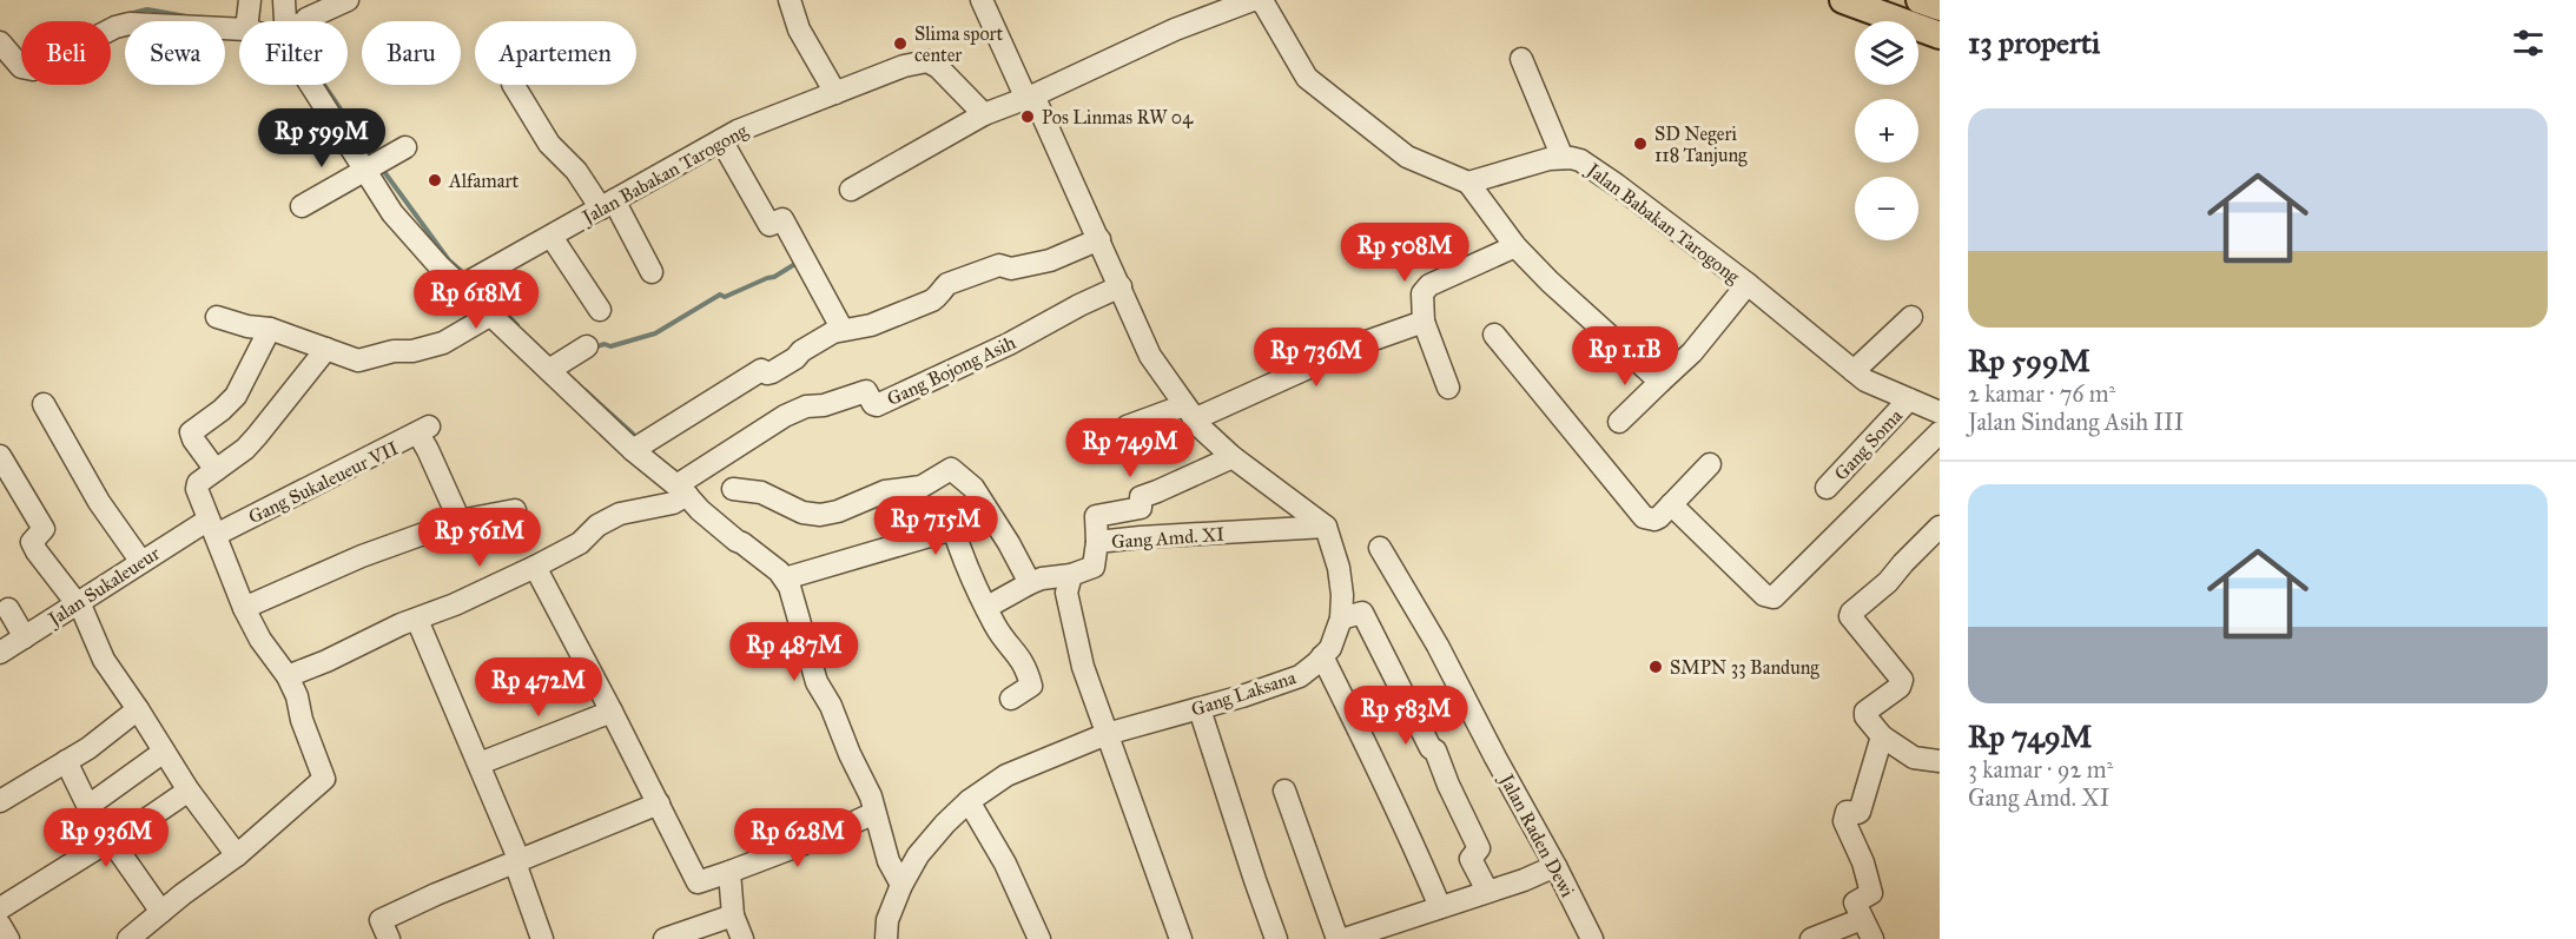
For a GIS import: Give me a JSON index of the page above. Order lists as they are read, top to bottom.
{
  "streets": {
    "street": [
      "Jalan Babakan Tarogong",
      "Gang Bojong Asih",
      "Gang Soma",
      "Gang Sukaleueur VII",
      "Gang Amd. XI",
      "Jalan Sukaleueur",
      "Gang Laksana",
      "Jalan Raden Dewi"
    ]
  },
  "crossings": [
    ["Jalan Babakan Tarogong", "Gang Soma"],
    ["Gang Sukaleueur VII", "Jalan Sukaleueur"],
    ["Gang Amd. XI", "Gang Laksana"]
  ],
  "places": [
    "Slima sport center",
    "Pos Linmas RW 04",
    "SD Negeri 118 Tanjung",
    "Alfamart",
    "SMPN 33 Bandung"
  ],
  "page": {
    "heading": "13 properti",
    "map_buttons": ["+", "−"],
    "chip": [
      "Beli",
      "Sewa",
      "Filter",
      "Baru",
      "Apartemen"
    ],
    "list": [
      {
        "name": "Rp 599M",
        "note": "2 kamar · 76 m² · Jalan Sindang Asih III"
      },
      {
        "name": "Rp 749M",
        "note": "3 kamar · 92 m² · Gang Amd. XI"
      }
    ],
    "price": [
      "Rp 599M",
      "Rp 508M",
      "Rp 618M",
      "Rp 1.1B",
      "Rp 736M",
      "Rp 749M",
      "Rp 715M",
      "Rp 561M",
      "Rp 487M",
      "Rp 472M",
      "Rp 583M",
      "Rp 936M",
      "Rp 628M"
    ]
  }
}
